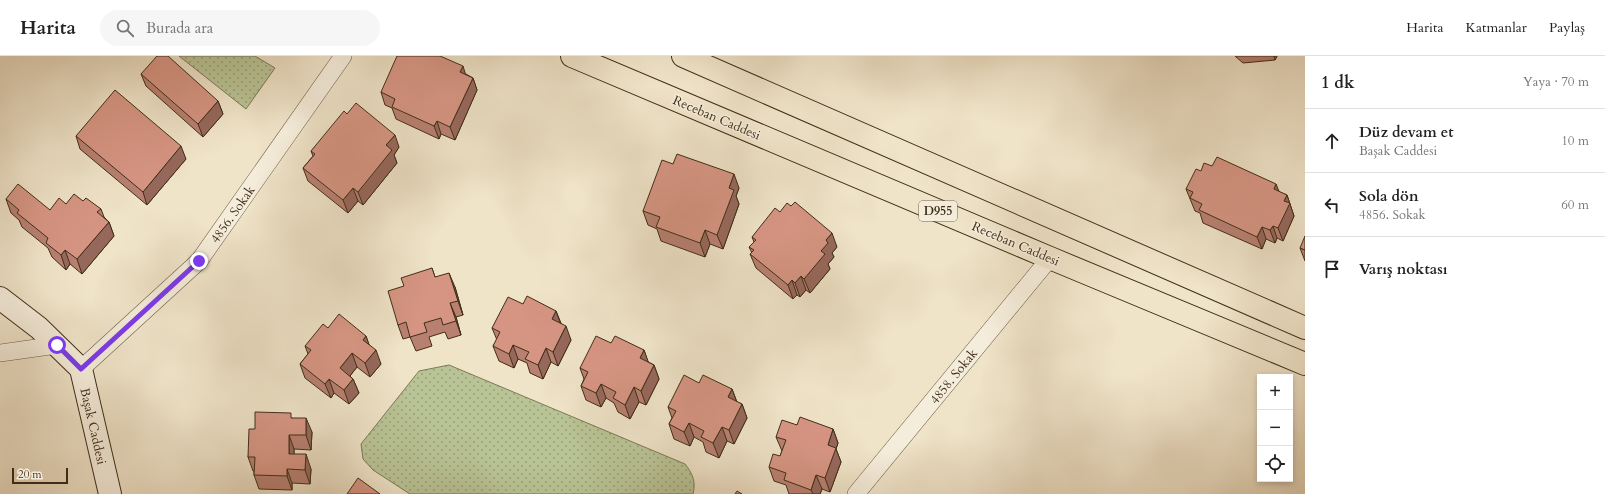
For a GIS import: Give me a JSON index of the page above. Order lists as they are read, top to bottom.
{
  "streets": {
    "highway": ["Receban Caddesi", "D955"],
    "street": ["4856. Sokak", "4858. Sokak", "Başak Caddesi"]
  },
  "crossings": [
    ["Receban Caddesi", "4858. Sokak"],
    ["4856. Sokak", "Başak Caddesi"]
  ],
  "scale_bar": "20 m",
  "page": {
    "header": "Harita",
    "search": "Burada ara",
    "nav": ["Harita", "Katmanlar", "Paylaş"],
    "heading": ["1 dk", "Yaya · 70 m"],
    "list": [
      ["Düz devam et", "Başak Caddesi", "10 m"],
      ["Sola dön", "4856. Sokak", "60 m"],
      "Varış noktası"
    ],
    "map_buttons": ["+", "−"],
    "scale": "20 m"
  }
}
